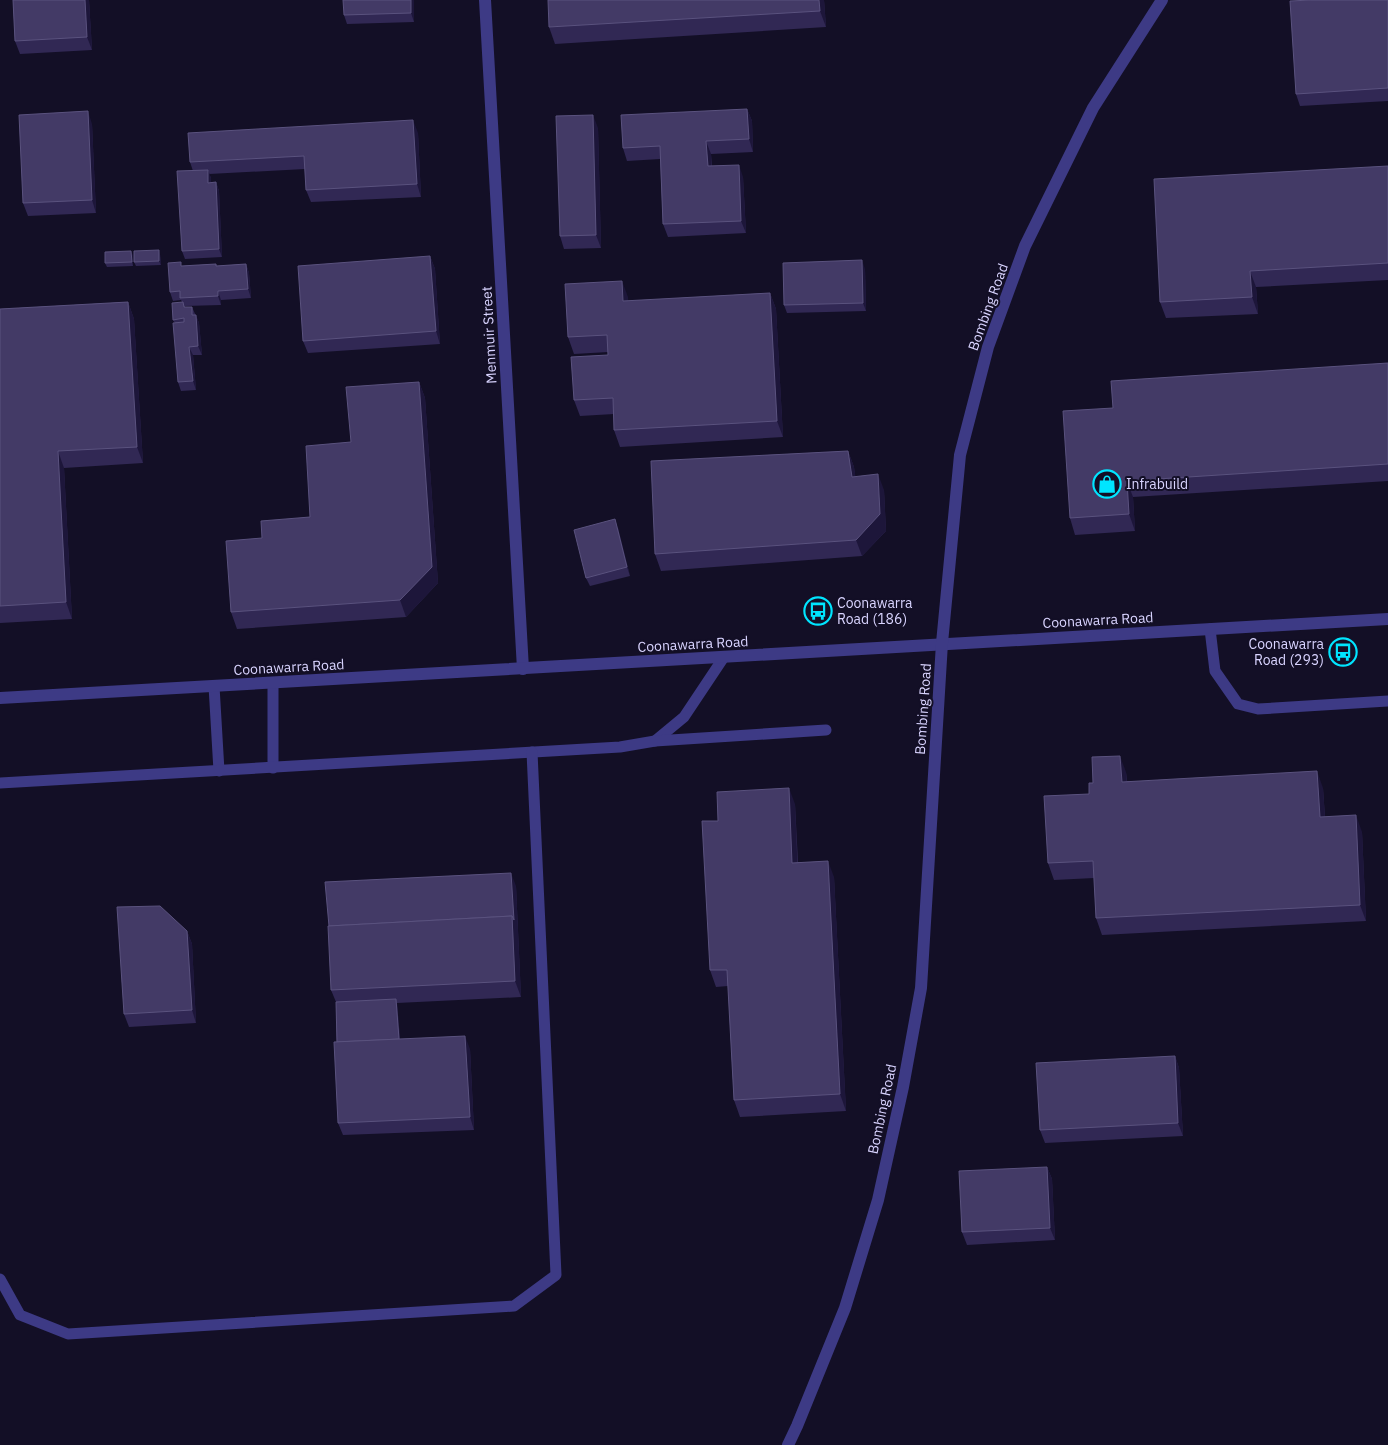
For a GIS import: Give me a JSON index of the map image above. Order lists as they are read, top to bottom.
{
  "streets": {
    "street": ["Bombing Road", "Menmuir Street", "Coonawarra Road"]
  },
  "crossings": [
    ["Bombing Road", "Coonawarra Road"],
    ["Menmuir Street", "Coonawarra Road"]
  ],
  "places": {
    "shop": ["Infrabuild"],
    "bus stop": ["Coonawarra Road (186)", "Coonawarra Road (293)"]
  }
}
